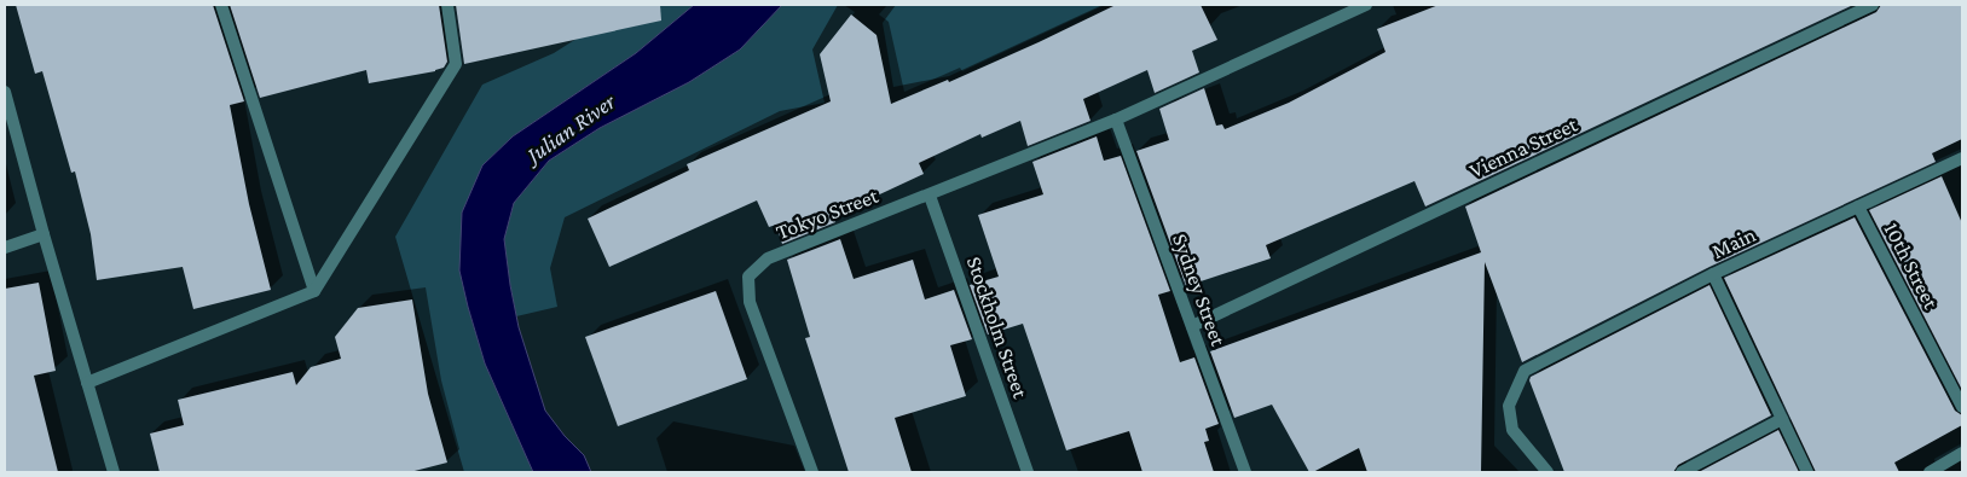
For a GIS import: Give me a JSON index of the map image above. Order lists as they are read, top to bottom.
{
  "streets": {
    "street": [
      "Vienna Street",
      "Tokyo Street",
      "Main",
      "10th Street",
      "Sydney Street",
      "Stockholm Street"
    ]
  },
  "crossings": [
    ["Vienna Street", "Sydney Street"],
    ["Tokyo Street", "Sydney Street"],
    ["Tokyo Street", "Stockholm Street"],
    ["Main", "10th Street"]
  ],
  "water": ["Julian River"]
}
